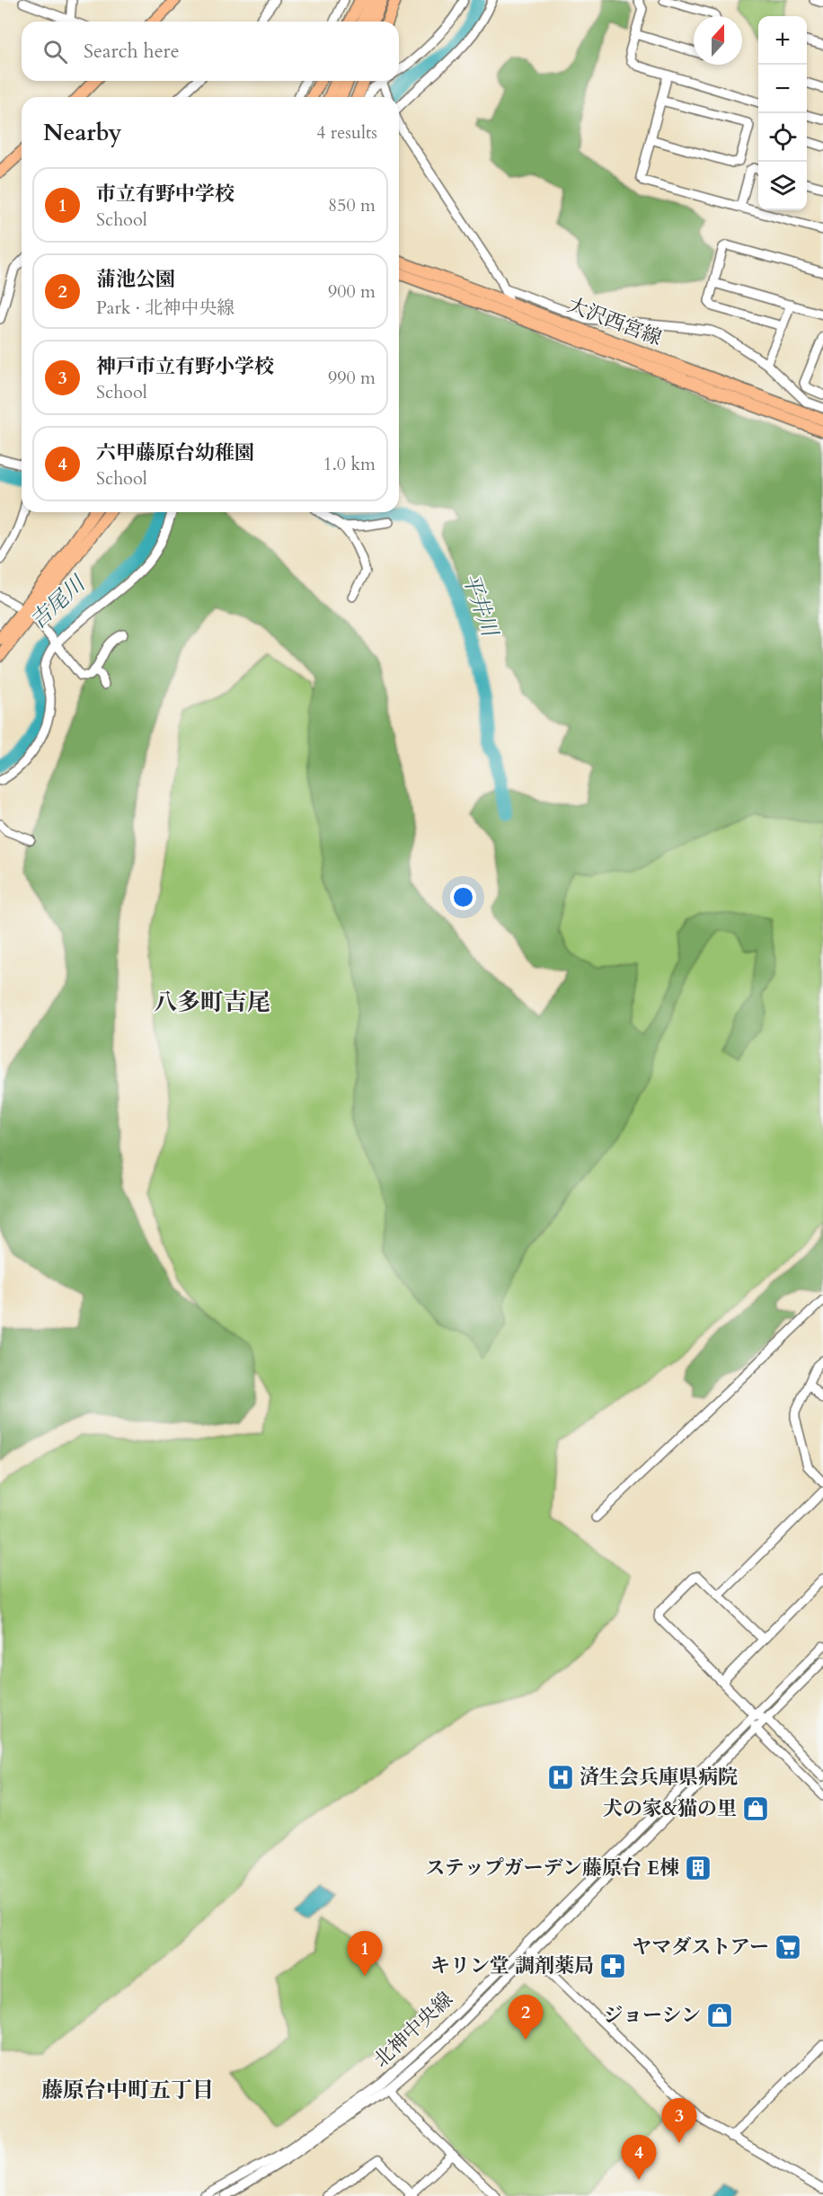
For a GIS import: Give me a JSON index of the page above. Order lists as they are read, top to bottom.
{
  "streets": {
    "main road": ["大沢西宮線"],
    "street": ["北神中央線"]
  },
  "districts": ["八多町吉尾", "藤原台中町五丁目"],
  "water": ["吉尾川", "平井川"],
  "places": {
    "hospital": ["済生会兵庫県病院"],
    "shop": ["犬の家&猫の里", "ジョーシン"],
    "building": ["ステップガーデン藤原台 E棟"],
    "supermarket": ["ヤマダストアー"],
    "pharmacy": ["キリン堂 調剤薬局"]
  },
  "north": "top",
  "page": {
    "map_buttons": ["+", "−"],
    "search": "Search here",
    "heading": ["Nearby", "4 results"],
    "list": [
      {
        "mark": "1",
        "name": "市立有野中学校",
        "note": "School",
        "value": "850 m"
      },
      {
        "mark": "2",
        "name": "蒲池公園",
        "note": "Park · 北神中央線",
        "value": "900 m"
      },
      {
        "mark": "3",
        "name": "神戸市立有野小学校",
        "note": "School",
        "value": "990 m"
      },
      {
        "mark": "4",
        "name": "六甲藤原台幼稚園",
        "note": "School",
        "value": "1.0 km"
      }
    ],
    "pins": [
      "1",
      "2",
      "3",
      "4"
    ]
  }
}
